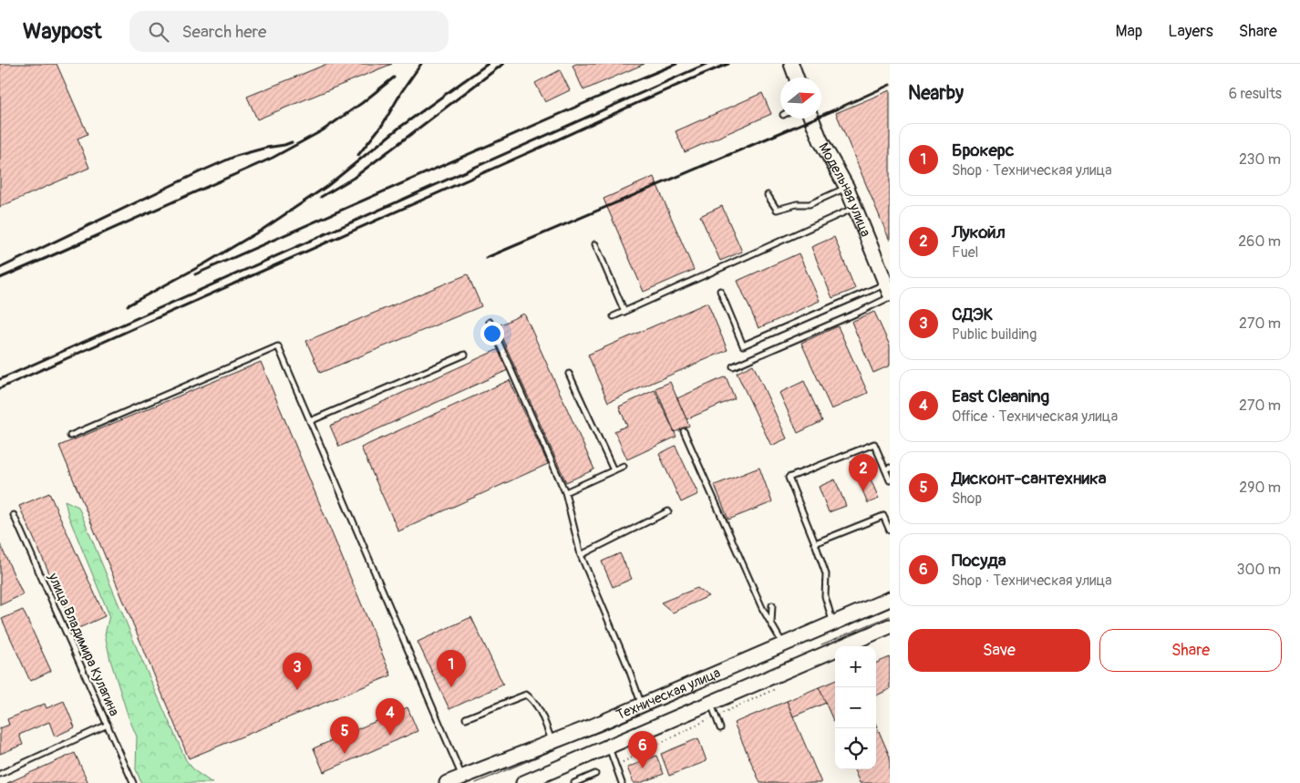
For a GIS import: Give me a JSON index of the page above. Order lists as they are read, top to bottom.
{
  "streets": {
    "main road": ["Модельная улица", "Техническая улица"],
    "lane": ["улица Владимира Кулагина"]
  },
  "north": "right",
  "page": {
    "header": "Waypost",
    "search": "Search here",
    "nav": ["Map", "Layers", "Share"],
    "heading": ["Nearby", "6 results"],
    "list": [
      {
        "mark": "1",
        "name": "Брокерс",
        "note": "Shop · Техническая улица",
        "value": "230 m"
      },
      {
        "mark": "2",
        "name": "Лукойл",
        "note": "Fuel",
        "value": "260 m"
      },
      {
        "mark": "3",
        "name": "СДЭК",
        "note": "Public building",
        "value": "270 m"
      },
      {
        "mark": "4",
        "name": "East Cleaning",
        "note": "Office · Техническая улица",
        "value": "270 m"
      },
      {
        "mark": "5",
        "name": "Дисконт-сантехника",
        "note": "Shop",
        "value": "290 m"
      },
      {
        "mark": "6",
        "name": "Посуда",
        "note": "Shop · Техническая улица",
        "value": "300 m"
      }
    ],
    "pins": [
      "2",
      "1",
      "3",
      "4",
      "5",
      "6"
    ],
    "buttons": ["Save", "Share"],
    "map_buttons": ["+", "−"]
  }
}
